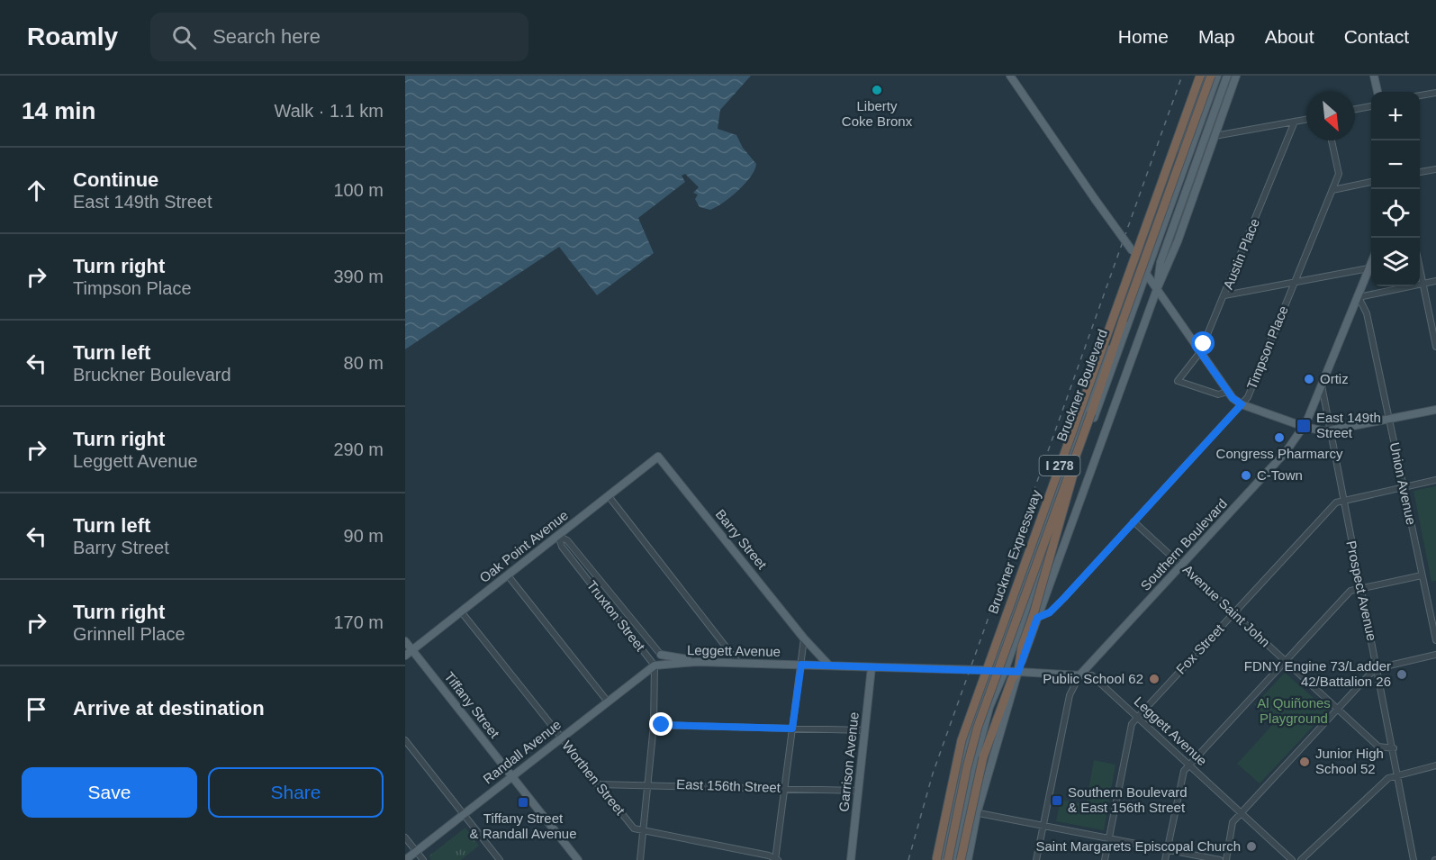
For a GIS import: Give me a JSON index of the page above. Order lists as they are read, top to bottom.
{
  "streets": {
    "highway": ["I 278", "Bruckner Expressway"],
    "main road": [
      "Bruckner Boulevard",
      "Barry Street",
      "Southern Boulevard",
      "Oak Point Avenue",
      "Leggett Avenue",
      "Tiffany Street",
      "Randall Avenue",
      "Garrison Avenue"
    ],
    "street": [
      "Austin Place",
      "Timpson Place",
      "Union Avenue",
      "Prospect Avenue",
      "Avenue Saint John",
      "Truxton Street",
      "Fox Street",
      "Worthen Street",
      "East 156th Street"
    ]
  },
  "crossings": [
    ["Timpson Place", "Avenue Saint John"],
    ["Bruckner Boulevard", "Leggett Avenue"],
    ["Union Avenue", "Southern Boulevard"],
    ["Barry Street", "Oak Point Avenue"],
    ["Barry Street", "Leggett Avenue"],
    ["Southern Boulevard", "Prospect Avenue"],
    ["Southern Boulevard", "Avenue Saint John"],
    ["Southern Boulevard", "Leggett Avenue"],
    ["Oak Point Avenue", "Truxton Street"],
    ["Oak Point Avenue", "Tiffany Street"],
    ["Oak Point Avenue", "Worthen Street"],
    ["Prospect Avenue", "Avenue Saint John"],
    ["Prospect Avenue", "Fox Street"],
    ["Avenue Saint John", "Fox Street"],
    ["Truxton Street", "Leggett Avenue"],
    ["Truxton Street", "Randall Avenue"],
    ["Fox Street", "Leggett Avenue"],
    ["Leggett Avenue", "Randall Avenue"],
    ["Leggett Avenue", "Garrison Avenue"],
    ["Tiffany Street", "Randall Avenue"],
    ["Randall Avenue", "Worthen Street"],
    ["Garrison Avenue", "East 156th Street"],
    ["Worthen Street", "East 156th Street"]
  ],
  "parks": ["Al Quiñones Playground"],
  "places": {
    "other": [
      "Liberty Coke Bronx",
      "Ortiz",
      "Congress Pharmarcy",
      "C-Town",
      "FDNY Engine 73/Ladder 42/Battalion 26",
      "Public School 62",
      "Junior High School 52",
      "Saint Margarets Episcopal Church"
    ],
    "transit": ["East 149th Street", "Southern Boulevard & East 156th Street", "Tiffany Street & Randall Avenue"]
  },
  "north": "bottom right",
  "page": {
    "header": "Roamly",
    "search": "Search here",
    "nav": [
      "Home",
      "Map",
      "About",
      "Contact"
    ],
    "heading": ["14 min", "Walk · 1.1 km"],
    "map_buttons": ["+", "−"],
    "list": [
      ["Continue", "East 149th Street", "100 m"],
      ["Turn right", "Timpson Place", "390 m"],
      ["Turn left", "Bruckner Boulevard", "80 m"],
      ["Turn right", "Leggett Avenue", "290 m"],
      ["Turn left", "Barry Street", "90 m"],
      ["Turn right", "Grinnell Place", "170 m"],
      "Arrive at destination"
    ],
    "buttons": ["Save", "Share"]
  }
}
